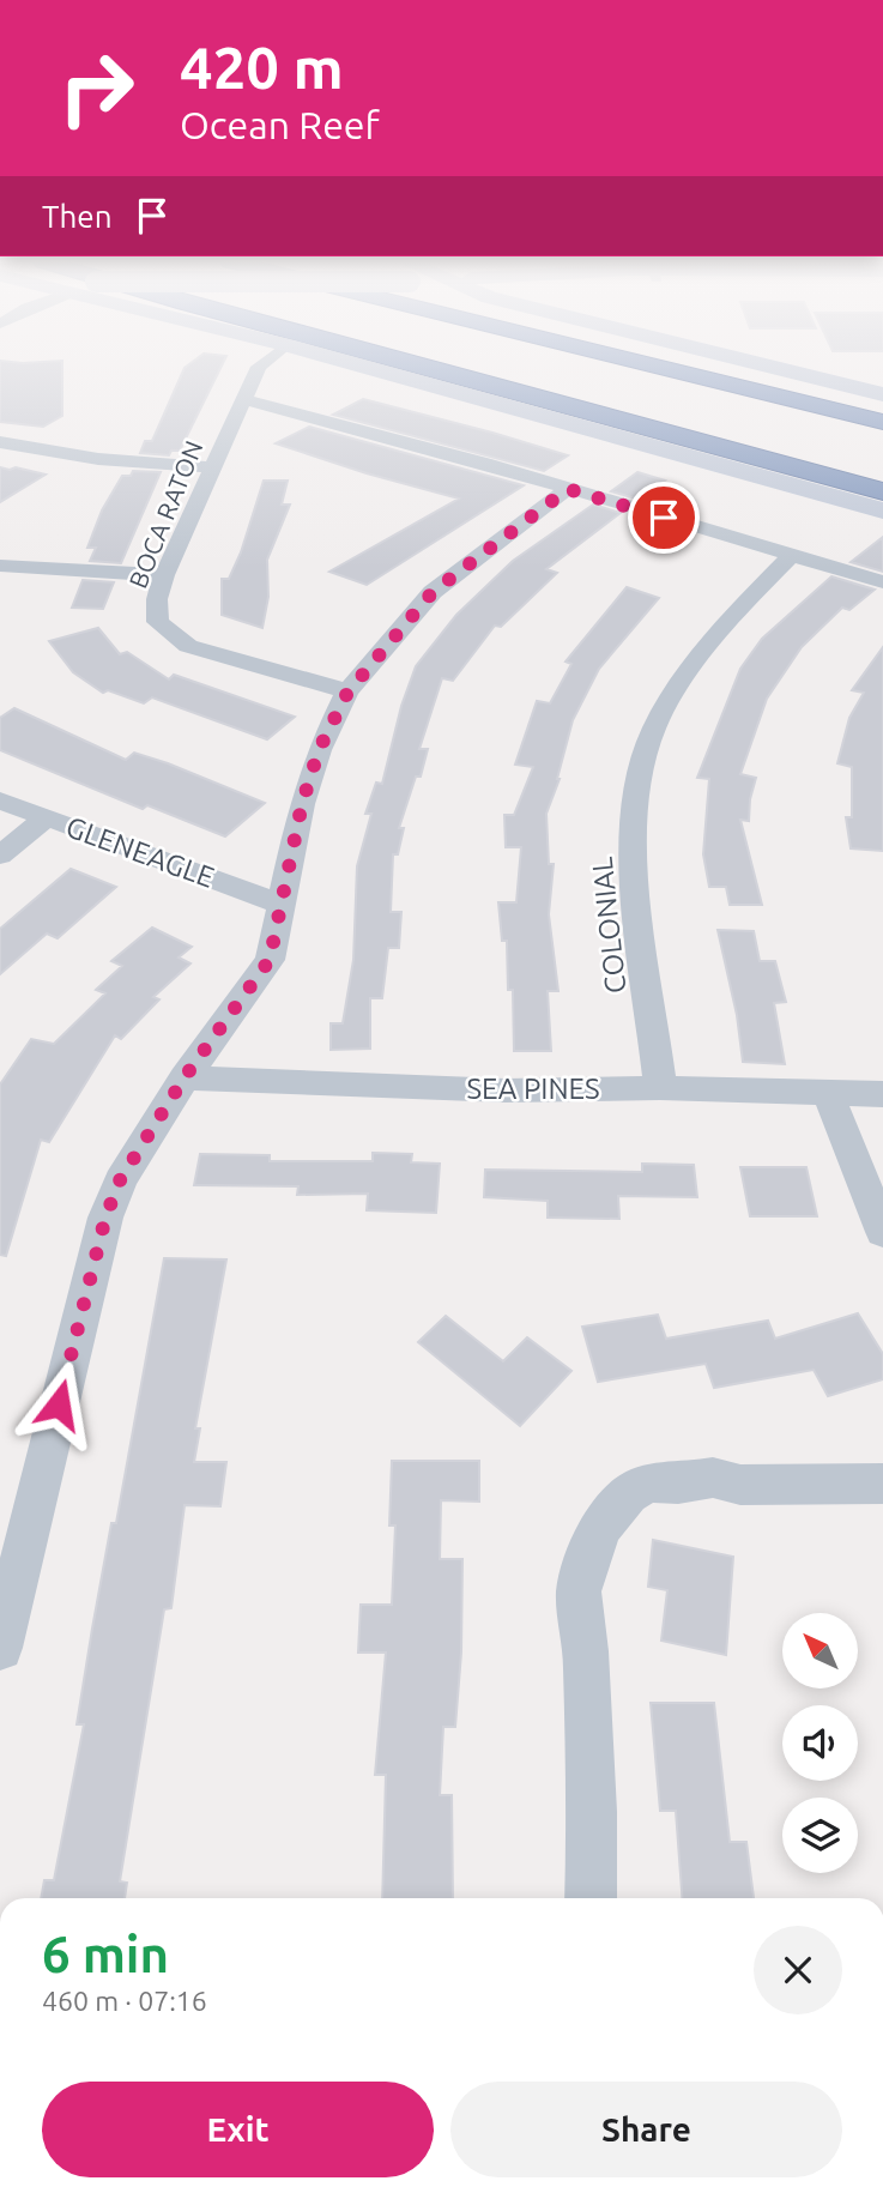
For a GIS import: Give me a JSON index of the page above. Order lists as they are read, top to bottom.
{
  "streets": {
    "street": [
      "BOCA RATON",
      "GLENEAGLE",
      "COLONIAL",
      "SEA PINES"
    ]
  },
  "crossings": [
    ["COLONIAL", "SEA PINES"]
  ],
  "north": "top left",
  "page": {
    "turn": ["420 m", "Ocean Reef"],
    "then": "Then",
    "heading": ["6 min", "460 m · 07:16"],
    "buttons": ["Exit", "Share"]
  }
}
